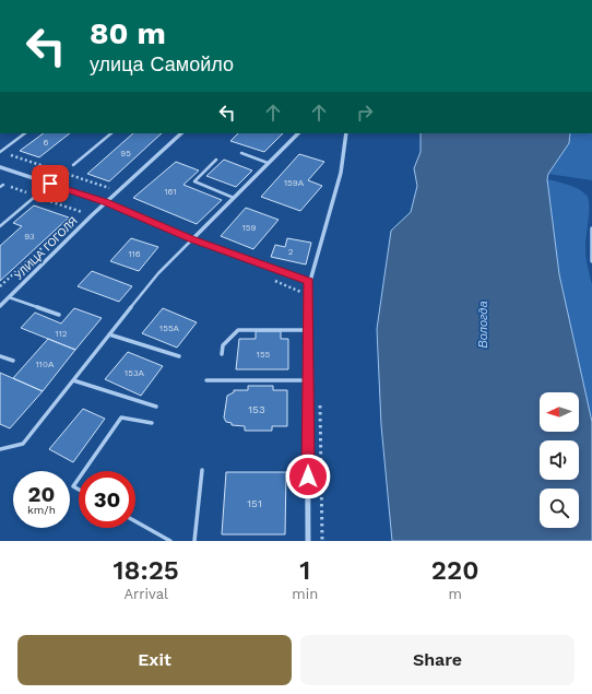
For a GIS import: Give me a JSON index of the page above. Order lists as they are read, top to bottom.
{
  "streets": {
    "street": ["УЛИЦА ГОГОЛЯ"]
  },
  "water": ["Вологда"],
  "house_numbers": [
    "6",
    "95",
    "159А",
    "161",
    "159",
    "93",
    "2",
    "116",
    "155А",
    "112",
    "155",
    "110А",
    "153А",
    "153",
    "151"
  ],
  "north": "left",
  "page": {
    "turn": ["80 m", "улица Самойло"],
    "speed": "20 km/h",
    "limit": "30",
    "eta": [
      "18:25",
      "Arrival",
      "1",
      "min",
      "220",
      "m"
    ],
    "buttons": ["Exit", "Share"]
  }
}
